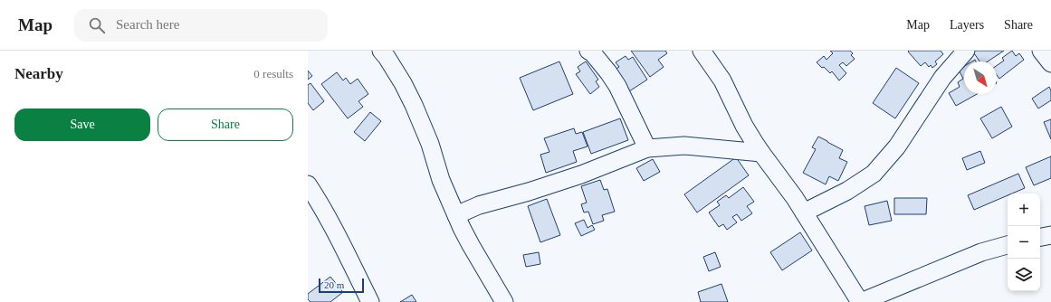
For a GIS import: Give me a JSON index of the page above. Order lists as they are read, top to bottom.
{
  "scale_bar": "20 m",
  "north": "bottom right",
  "page": {
    "header": "Map",
    "search": "Search here",
    "nav": ["Map", "Layers", "Share"],
    "heading": ["Nearby", "0 results"],
    "buttons": ["Save", "Share"],
    "map_buttons": ["+", "−"],
    "scale": "20 m"
  }
}
